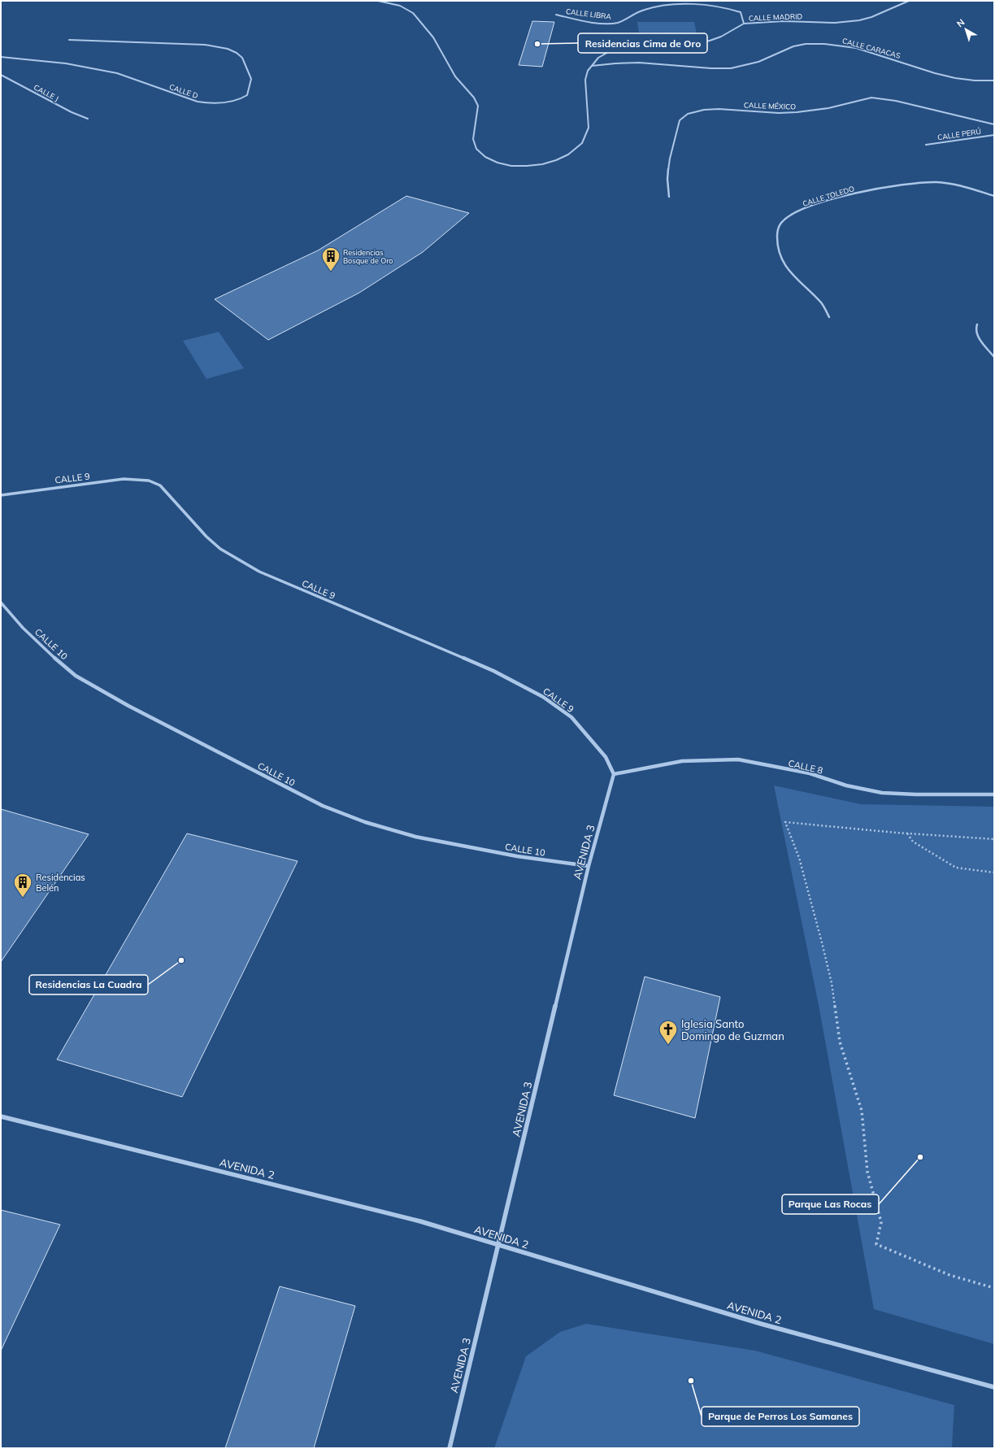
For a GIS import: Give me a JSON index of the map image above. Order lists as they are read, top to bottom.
{
  "streets": {
    "street": [
      "CALLE LIBRA",
      "CALLE MADRID",
      "CALLE CARACAS",
      "CALLE D",
      "CALLE J",
      "CALLE MÉXICO",
      "CALLE PERÚ",
      "CALLE TOLEDO",
      "CALLE 9",
      "CALLE 10",
      "CALLE 8",
      "AVENIDA 3",
      "AVENIDA 2"
    ]
  },
  "crossings": [
    ["CALLE LIBRA", "CALLE MADRID"],
    ["CALLE MADRID", "CALLE CARACAS"],
    ["CALLE 9", "CALLE 8"],
    ["CALLE 9", "AVENIDA 3"],
    ["CALLE 10", "AVENIDA 3"],
    ["CALLE 8", "AVENIDA 3"],
    ["AVENIDA 3", "AVENIDA 2"]
  ],
  "places": {
    "other": [
      "Residencias Cima de Oro",
      "Residencias La Cuadra",
      "Parque Las Rocas",
      "Parque de Perros Los Samanes"
    ],
    "building": ["Residencias Bosque de Oro", "Residencias Belén"],
    "church": ["Iglesia Santo Domingo de Guzman"]
  },
  "north": "top left"
}
